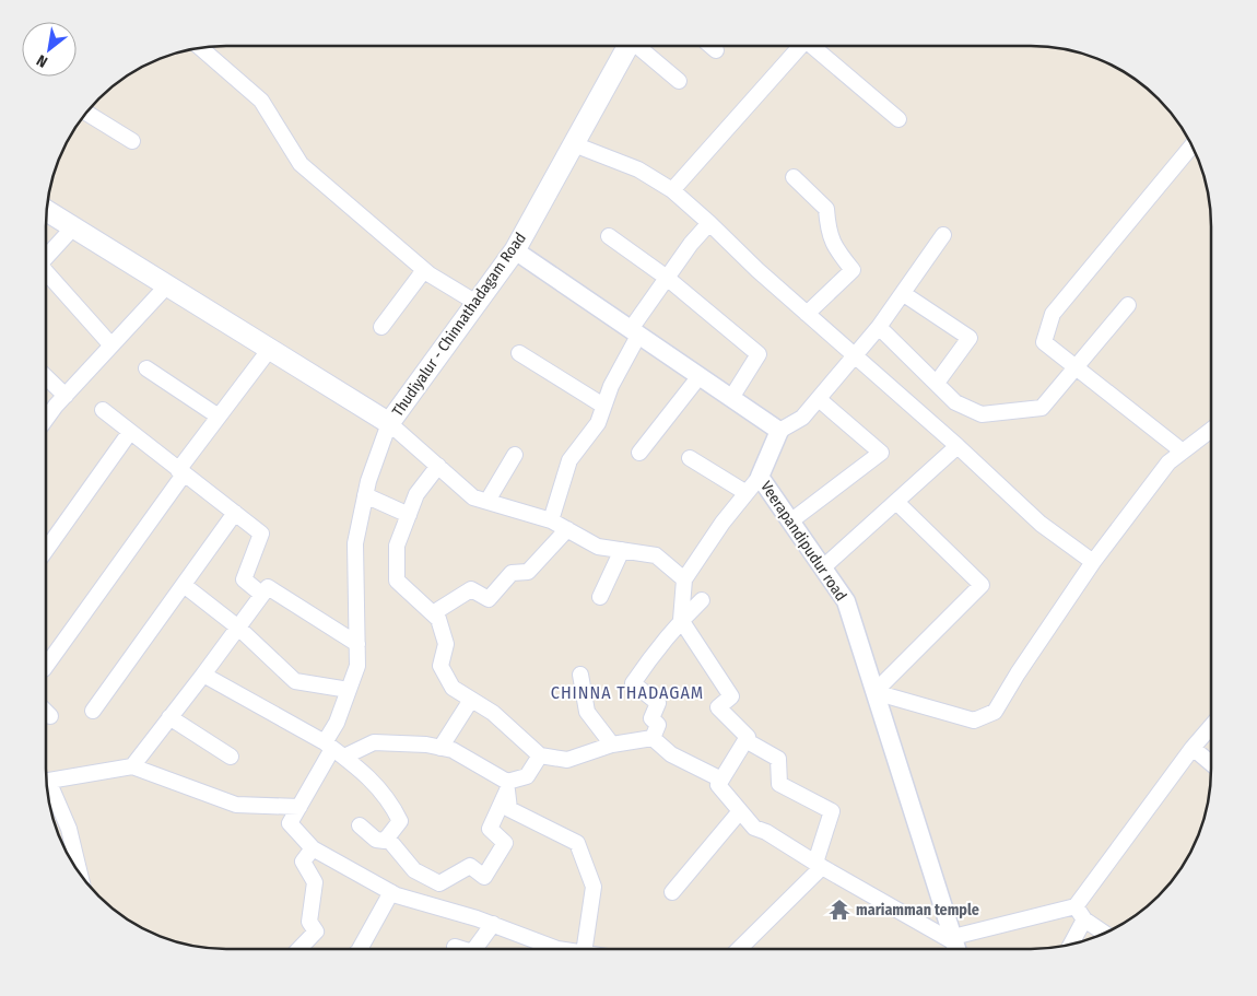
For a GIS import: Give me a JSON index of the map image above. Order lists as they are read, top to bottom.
{
  "streets": {
    "main road": ["Thudiyalur - Chinnathadagam Road"],
    "street": ["Veerapandipudur road"]
  },
  "districts": ["CHINNA THADAGAM"],
  "places": {
    "temple": ["mariamman temple"]
  },
  "north": "bottom left"
}
